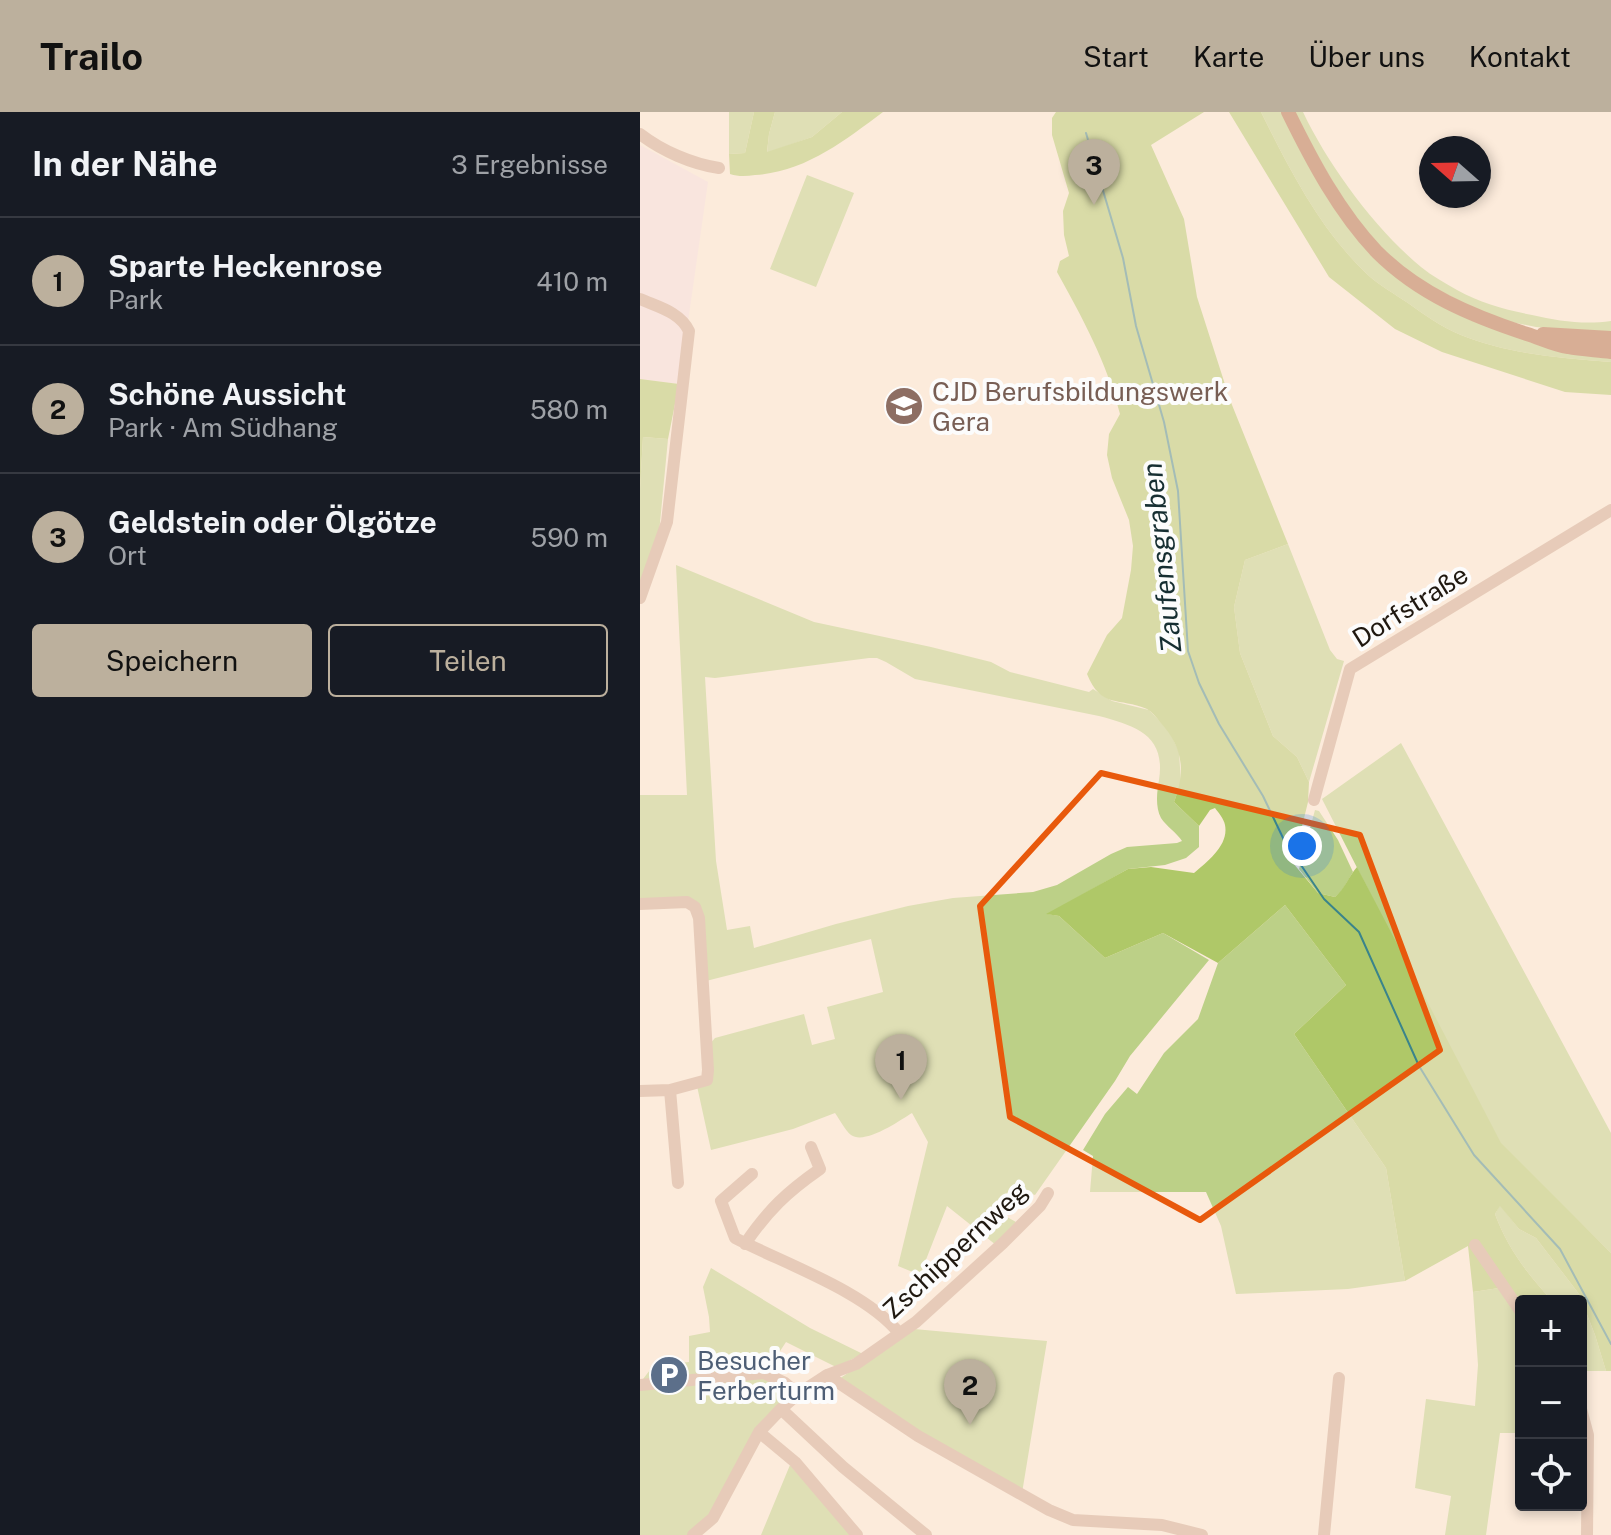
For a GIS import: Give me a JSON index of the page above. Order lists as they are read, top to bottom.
{
  "streets": {
    "street": ["Dorfstraße", "Zschippernweg"]
  },
  "water": ["Zaufensgraben"],
  "places": {
    "school or university": ["CJD Berufsbildungswerk Gera"],
    "parking": ["Besucher Ferberturm"]
  },
  "north": "left",
  "page": {
    "header": "Trailo",
    "nav": [
      "Start",
      "Karte",
      "Über uns",
      "Kontakt"
    ],
    "heading": ["In der Nähe", "3 Ergebnisse"],
    "pins": ["3", "1", "2"],
    "list": [
      {
        "mark": "1",
        "name": "Sparte Heckenrose",
        "note": "Park",
        "value": "410 m"
      },
      {
        "mark": "2",
        "name": "Schöne Aussicht",
        "note": "Park · Am Südhang",
        "value": "580 m"
      },
      {
        "mark": "3",
        "name": "Geldstein oder Ölgötze",
        "note": "Ort",
        "value": "590 m"
      }
    ],
    "buttons": ["Speichern", "Teilen"],
    "map_buttons": ["+", "−"]
  }
}
